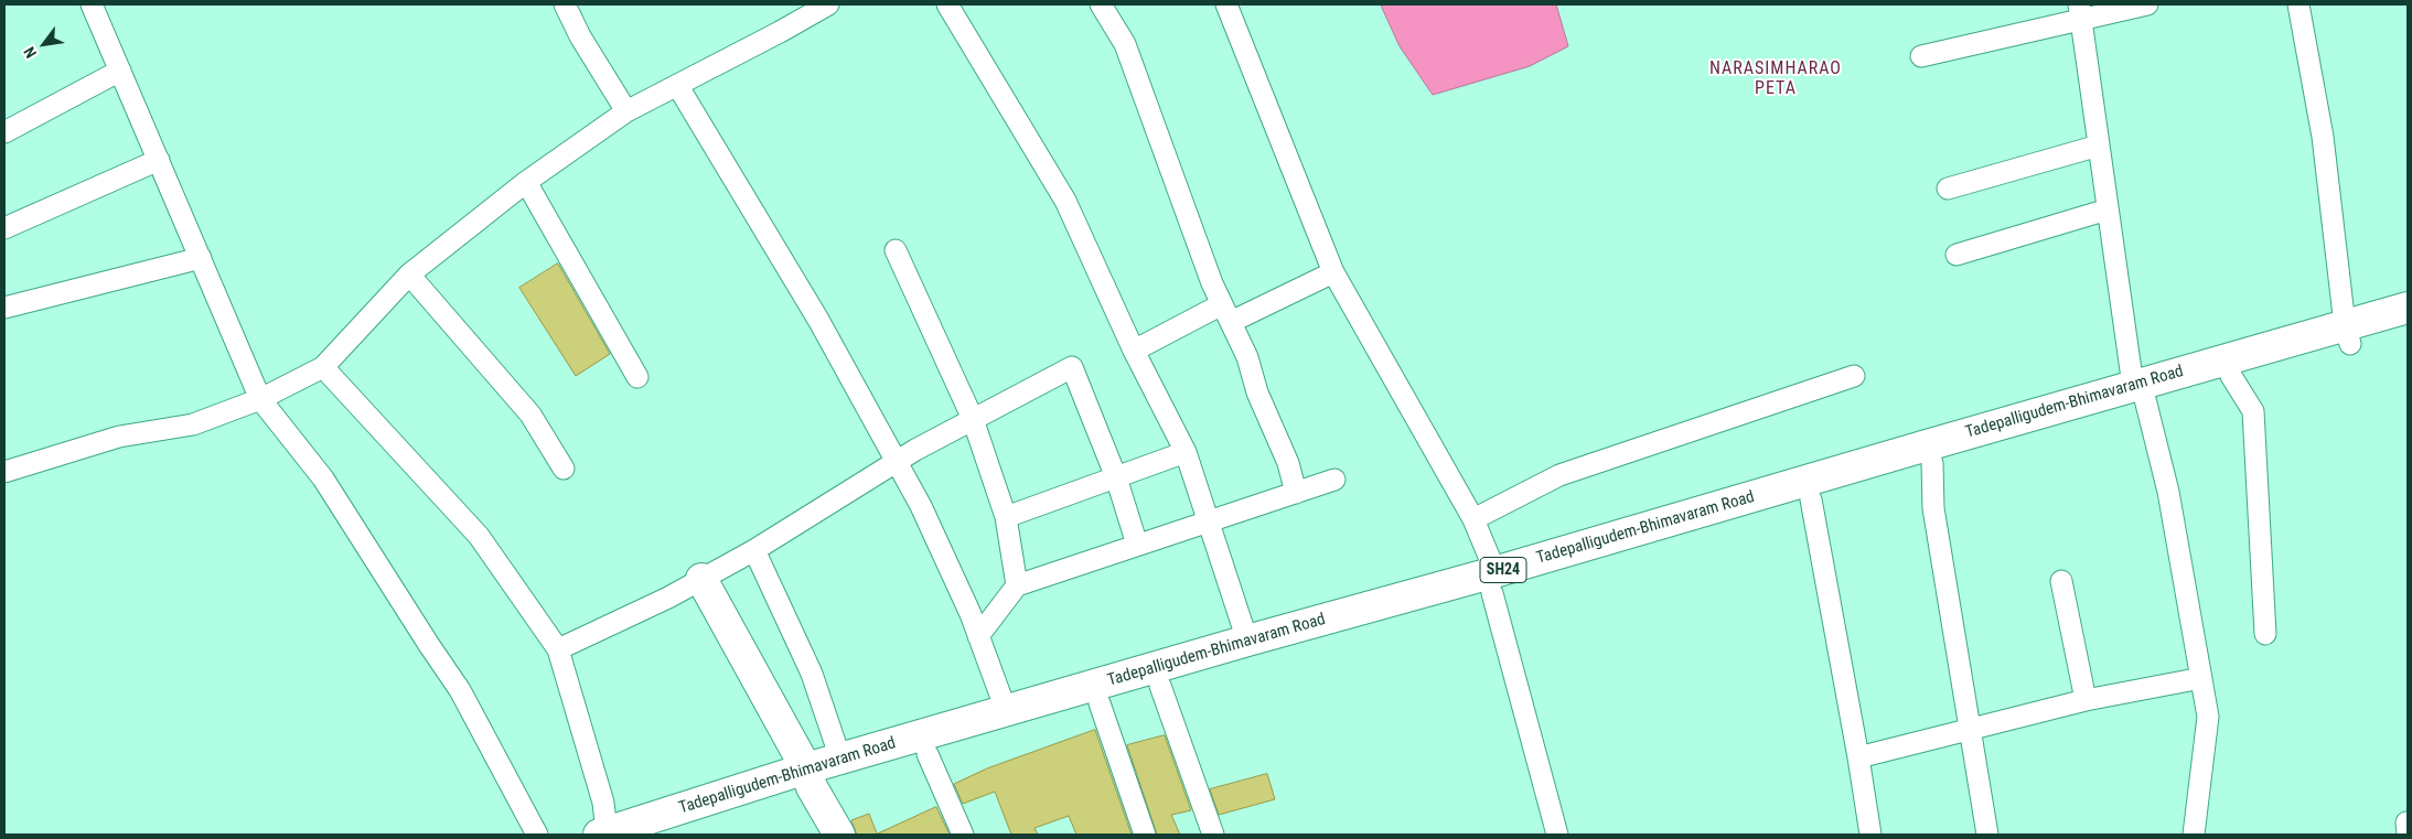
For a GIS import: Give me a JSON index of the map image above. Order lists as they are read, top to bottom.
{
  "streets": {
    "main road": ["Tadepalligudem-Bhimavaram Road", "SH24"]
  },
  "crossings": [
    ["Tadepalligudem-Bhimavaram Road", "SH24"]
  ],
  "districts": ["NARASIMHARAO PETA"],
  "north": "bottom left"
}
